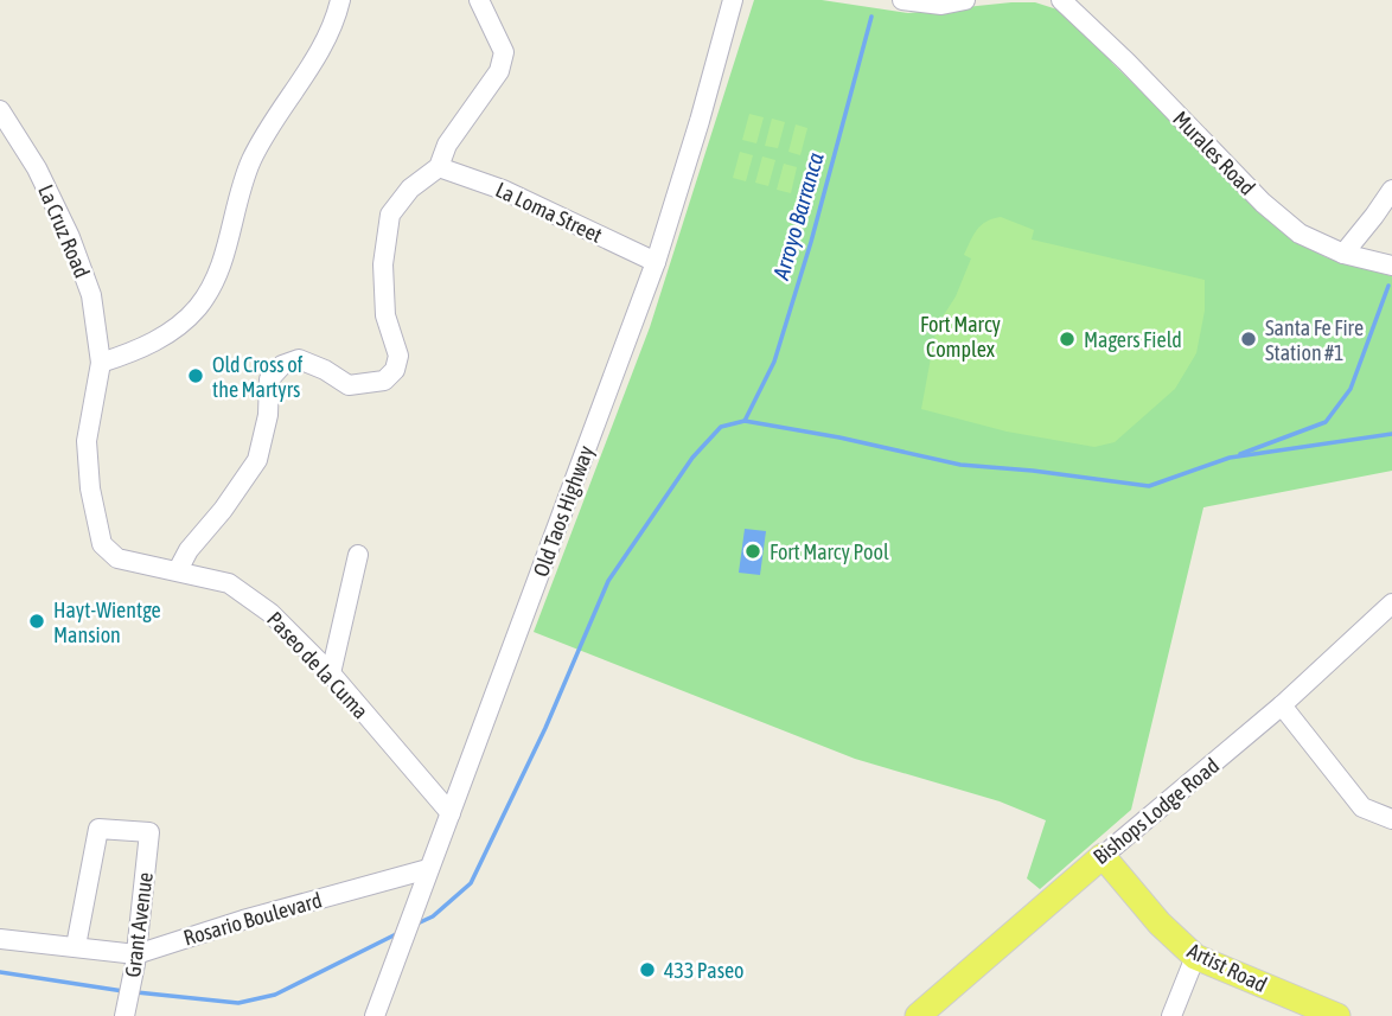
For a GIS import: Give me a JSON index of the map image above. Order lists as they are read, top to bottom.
{
  "streets": {
    "main road": ["Bishops Lodge Road", "Artist Road"],
    "street": [
      "Murales Road",
      "La Loma Street",
      "La Cruz Road",
      "Old Taos Highway",
      "Paseo de la Cuma",
      "Rosario Boulevard",
      "Grant Avenue"
    ]
  },
  "crossings": [
    ["La Loma Street", "Old Taos Highway"],
    ["La Cruz Road", "Paseo de la Cuma"],
    ["Old Taos Highway", "Paseo de la Cuma"],
    ["Old Taos Highway", "Rosario Boulevard"],
    ["Bishops Lodge Road", "Artist Road"],
    ["Rosario Boulevard", "Grant Avenue"]
  ],
  "water": ["Arroyo Barranca"],
  "parks": ["Fort Marcy Complex"],
  "places": [
    "Magers Field",
    "Santa Fe Fire Station #1",
    "Old Cross of the Martyrs",
    "Fort Marcy Pool",
    "Hayt-Wientge Mansion",
    "433 Paseo"
  ]
}
